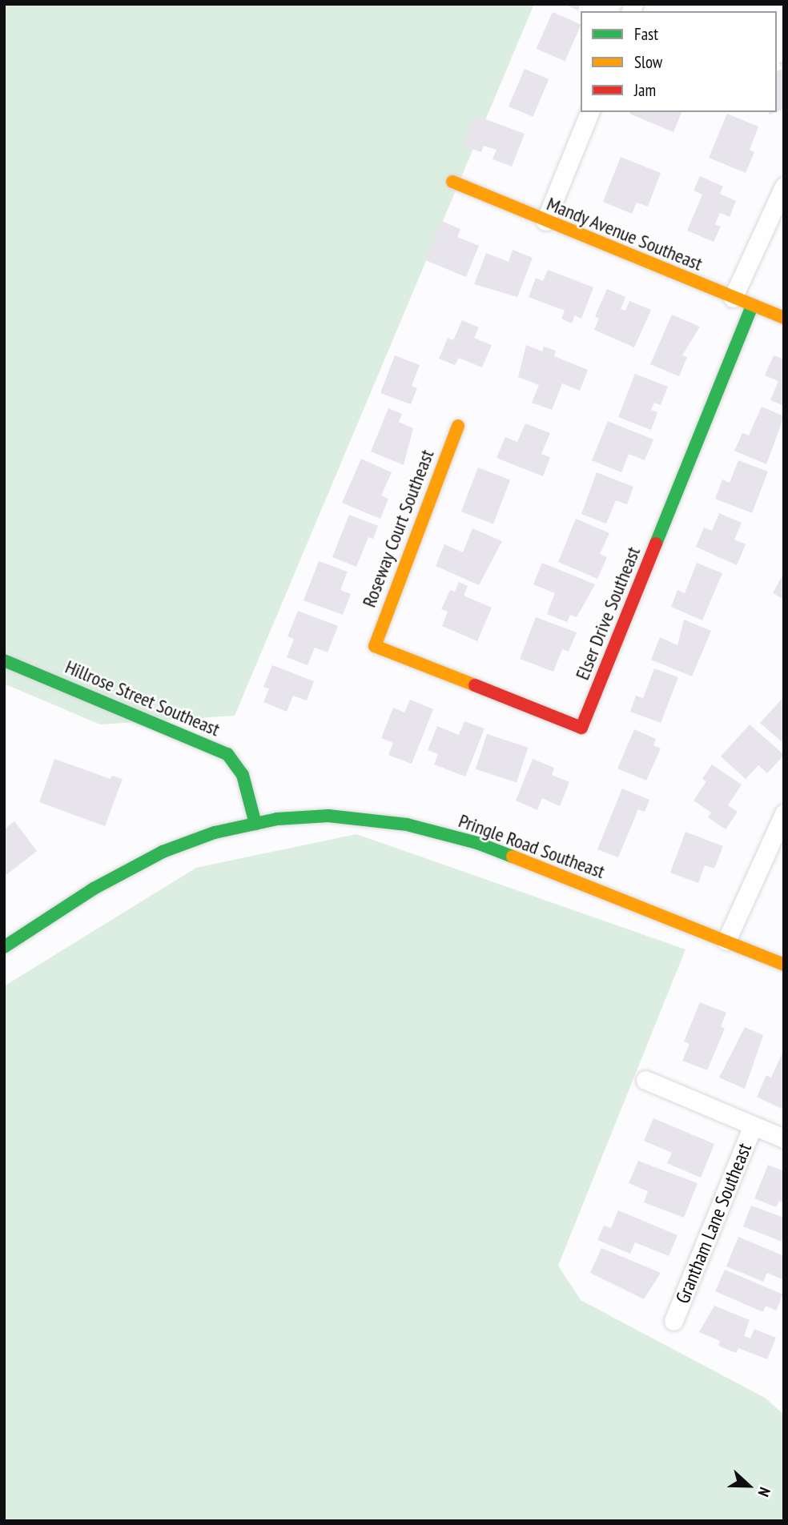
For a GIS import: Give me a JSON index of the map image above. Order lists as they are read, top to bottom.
{
  "streets": {
    "street": [
      "Mandy Avenue Southeast",
      "Roseway Court Southeast",
      "Elser Drive Southeast",
      "Hillrose Street Southeast",
      "Pringle Road Southeast",
      "Grantham Lane Southeast"
    ]
  },
  "crossings": [
    ["Mandy Avenue Southeast", "Elser Drive Southeast"],
    ["Roseway Court Southeast", "Elser Drive Southeast"],
    ["Hillrose Street Southeast", "Pringle Road Southeast"]
  ],
  "legend": ["Fast", "Slow", "Jam"],
  "north": "right"
}
